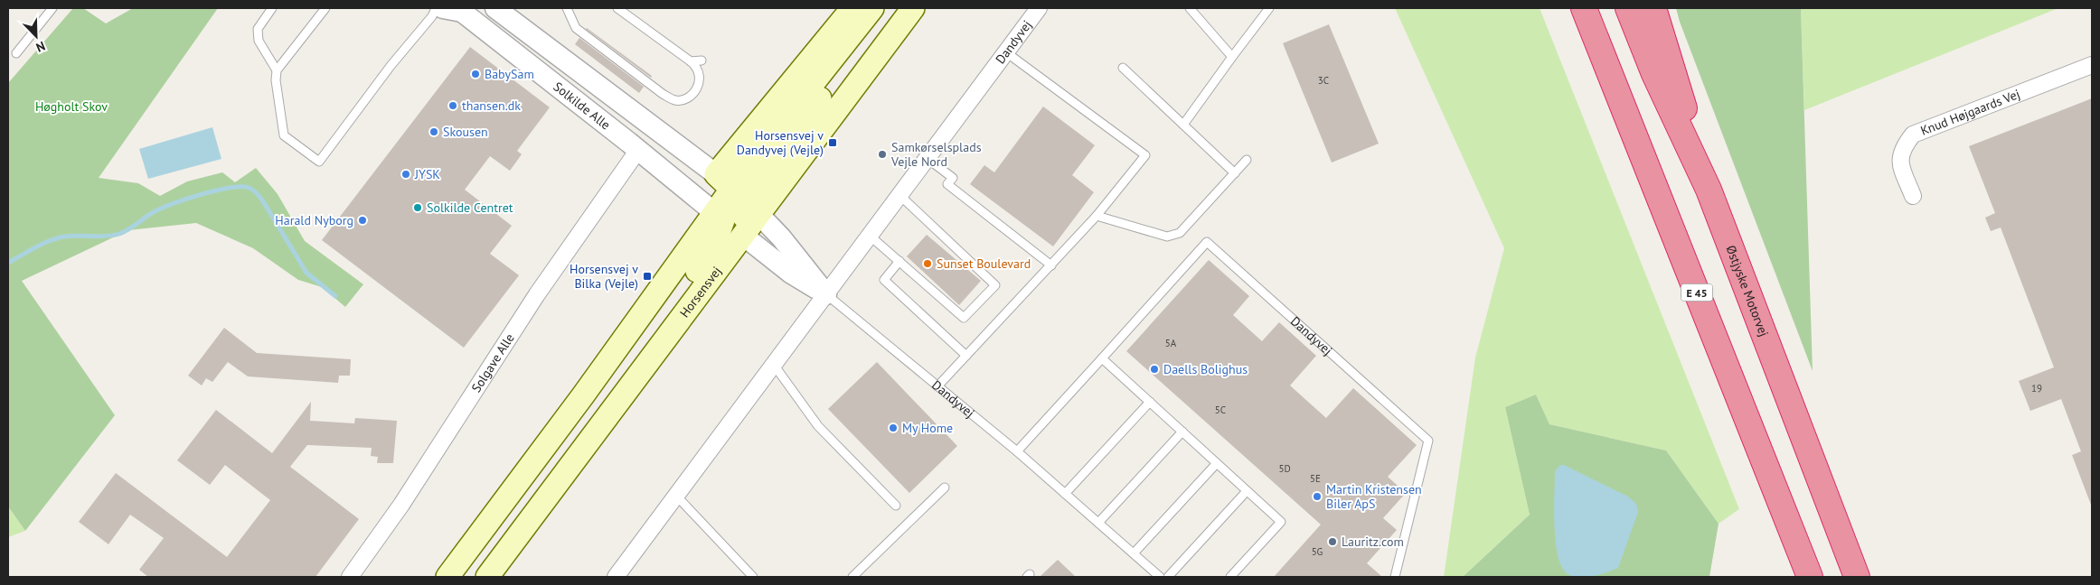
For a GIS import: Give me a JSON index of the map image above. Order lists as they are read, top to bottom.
{
  "streets": {
    "highway": ["Østjyske Motorvej", "E 45"],
    "main road": ["Horsensvej"],
    "street": [
      "Dandyvej",
      "Solkilde Alle",
      "Knud Højgaards Vej",
      "Solgave Alle"
    ]
  },
  "crossings": [
    ["Dandyvej", "Horsensvej"],
    ["Solkilde Alle", "Horsensvej"],
    ["Solkilde Alle", "Solgave Alle"]
  ],
  "parks": ["Høgholt Skov"],
  "places": {
    "other": [
      "BabySam",
      "thansen.dk",
      "Skousen",
      "Samkørselsplads Vejle Nord",
      "JYSK",
      "Solkilde Centret",
      "Harald Nyborg",
      "Sunset Boulevard",
      "Daells Bolighus",
      "My Home",
      "Martin Kristensen Biler ApS",
      "Lauritz.com"
    ],
    "transit": ["Horsensvej v Dandyvej (Vejle)", "Horsensvej v Bilka (Vejle)"]
  },
  "house_numbers": [
    "3C",
    "5A",
    "19",
    "5C",
    "5D",
    "5E",
    "5G"
  ],
  "north": "bottom right"
}
